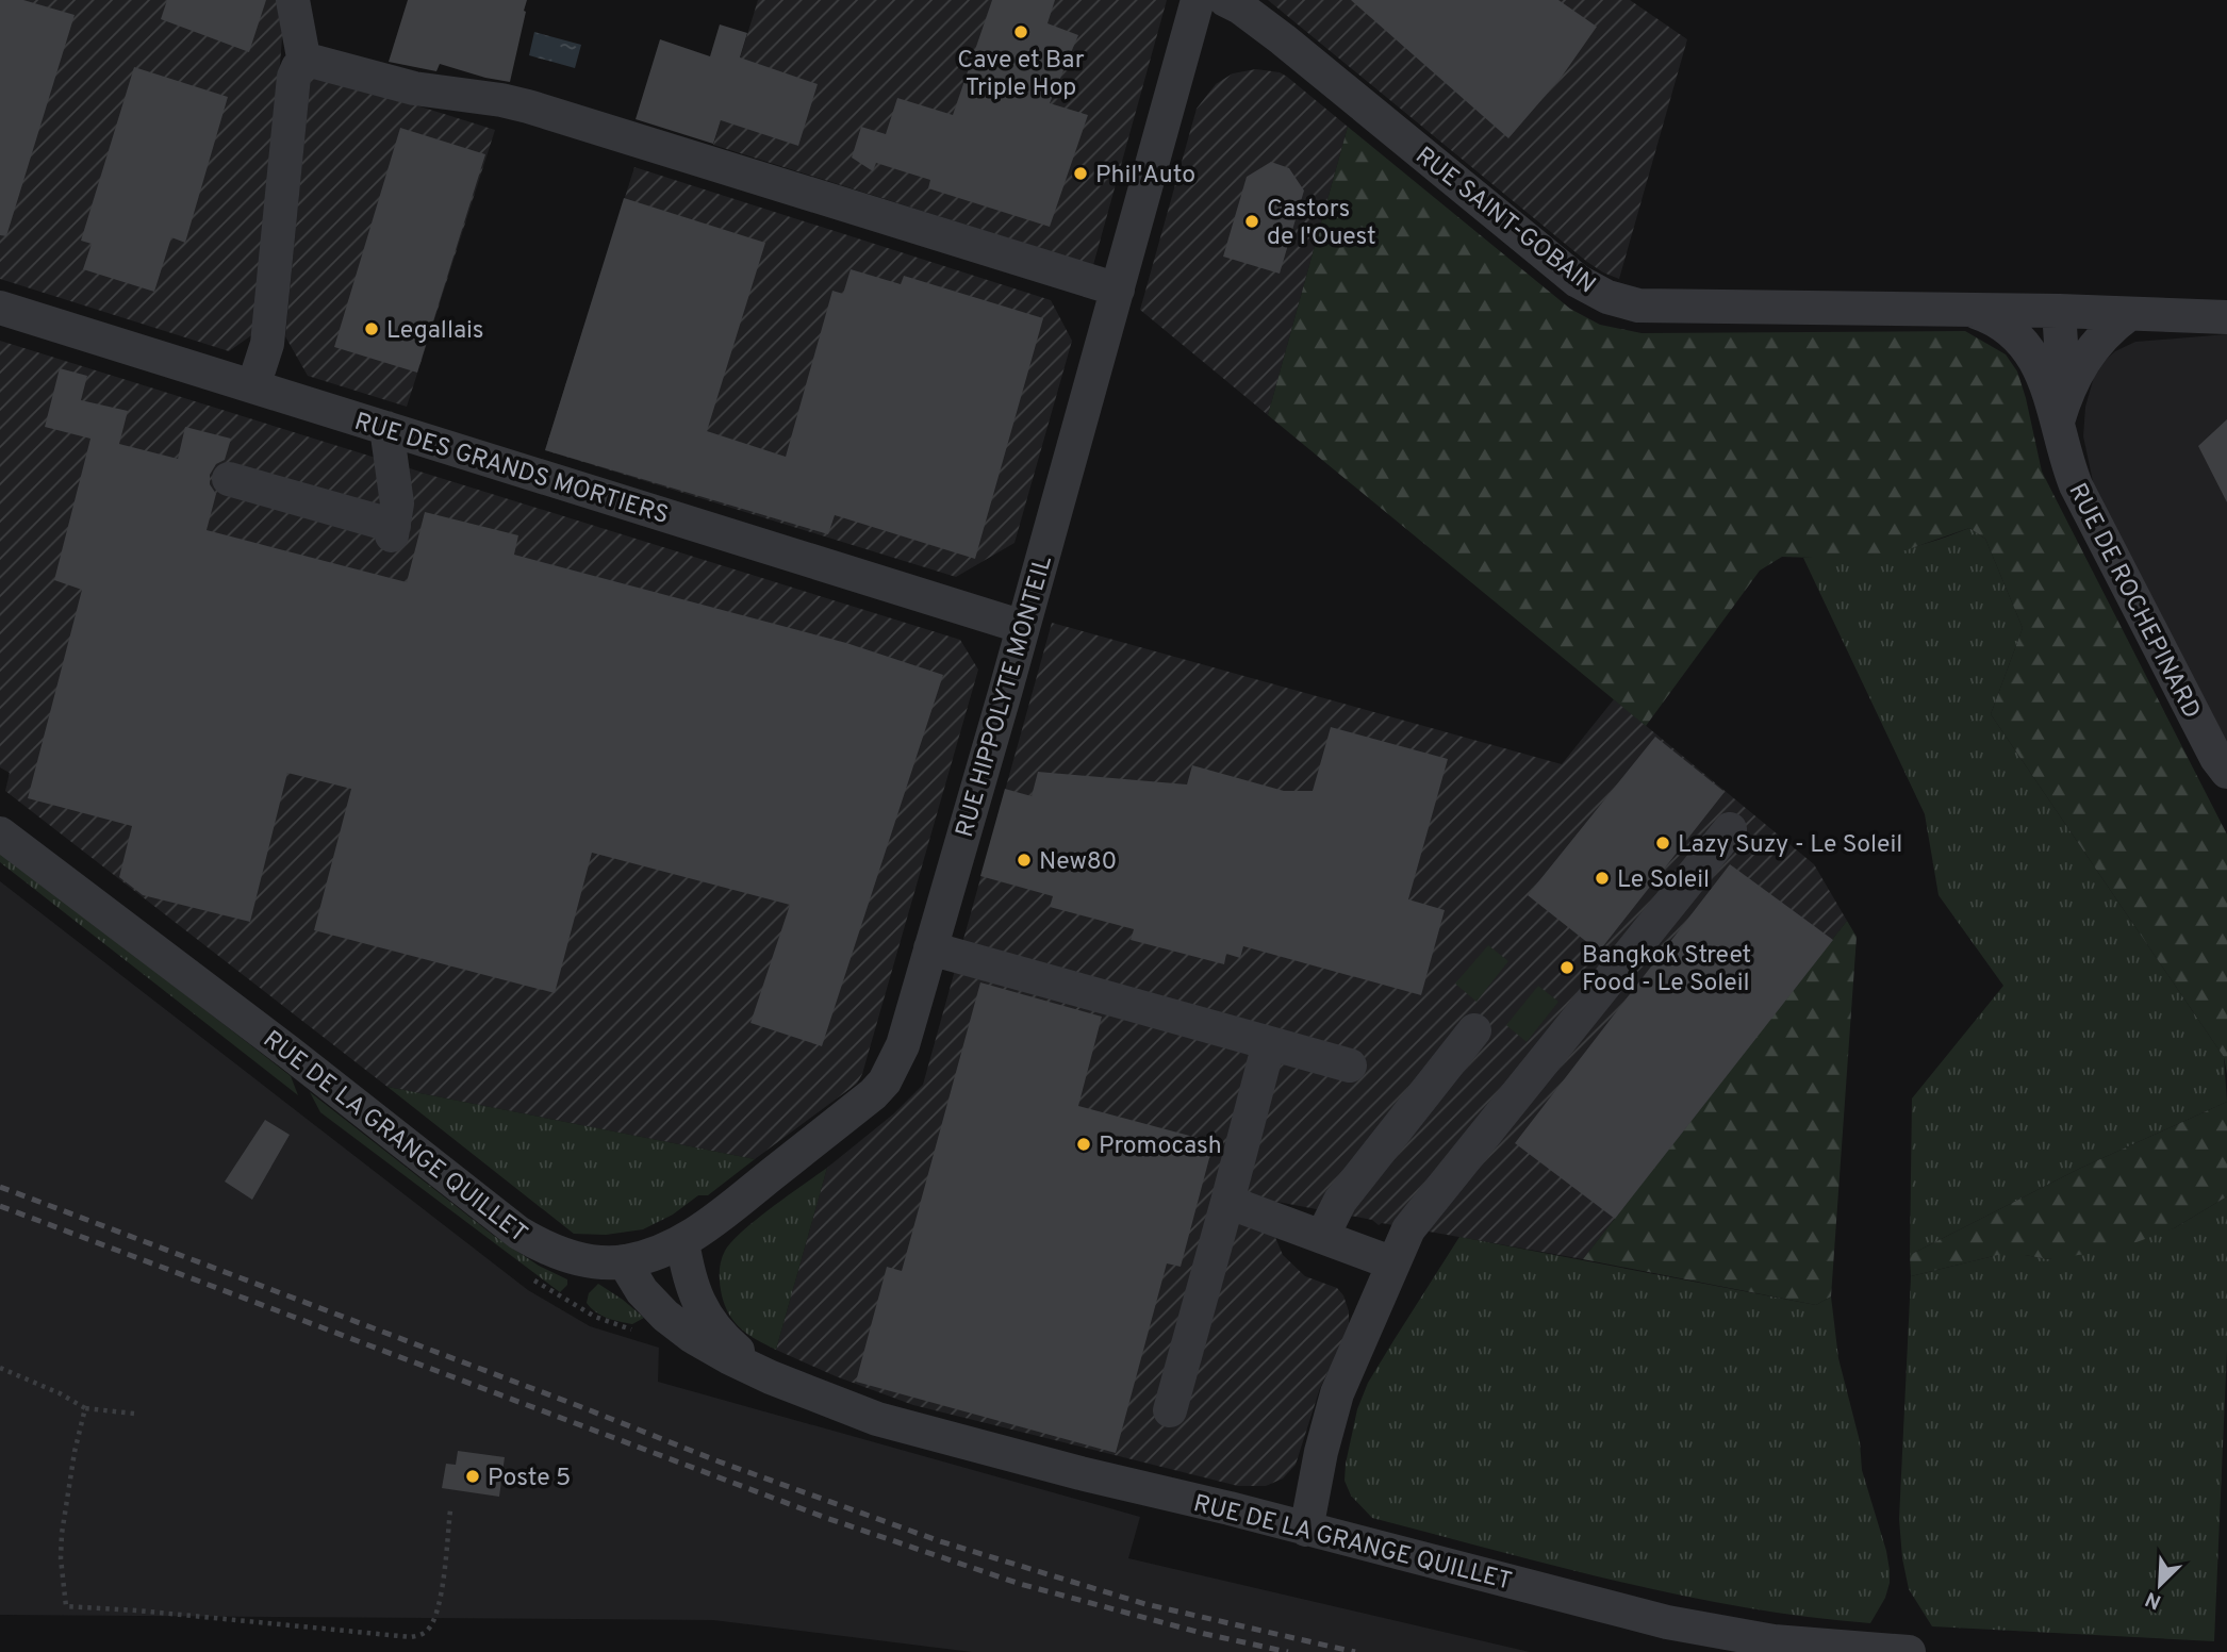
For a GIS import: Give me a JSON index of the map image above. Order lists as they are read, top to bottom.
{
  "streets": {
    "street": [
      "RUE SAINT-GOBAIN",
      "RUE DES GRANDS MORTIERS",
      "RUE DE ROCHEPINARD",
      "RUE HIPPOLYTE MONTEIL",
      "RUE DE LA GRANGE QUILLET"
    ]
  },
  "crossings": [
    ["RUE SAINT-GOBAIN", "RUE DE ROCHEPINARD"],
    ["RUE DES GRANDS MORTIERS", "RUE HIPPOLYTE MONTEIL"],
    ["RUE HIPPOLYTE MONTEIL", "RUE DE LA GRANGE QUILLET"]
  ],
  "places": [
    "Cave et Bar Triple Hop",
    "Phil'Auto",
    "Castors de l'Ouest",
    "Legallais",
    "Lazy Suzy - Le Soleil",
    "New80",
    "Le Soleil",
    "Bangkok Street Food - Le Soleil",
    "Promocash",
    "Poste 5"
  ],
  "north": "bottom left"
}
